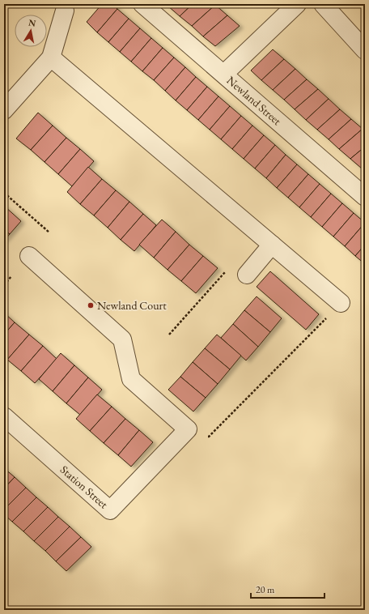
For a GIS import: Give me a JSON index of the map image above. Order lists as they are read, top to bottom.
{
  "streets": {
    "street": ["Newland Street", "Station Street"]
  },
  "places": ["Newland Court"],
  "scale_bar": "20 m",
  "north": "top"
}
